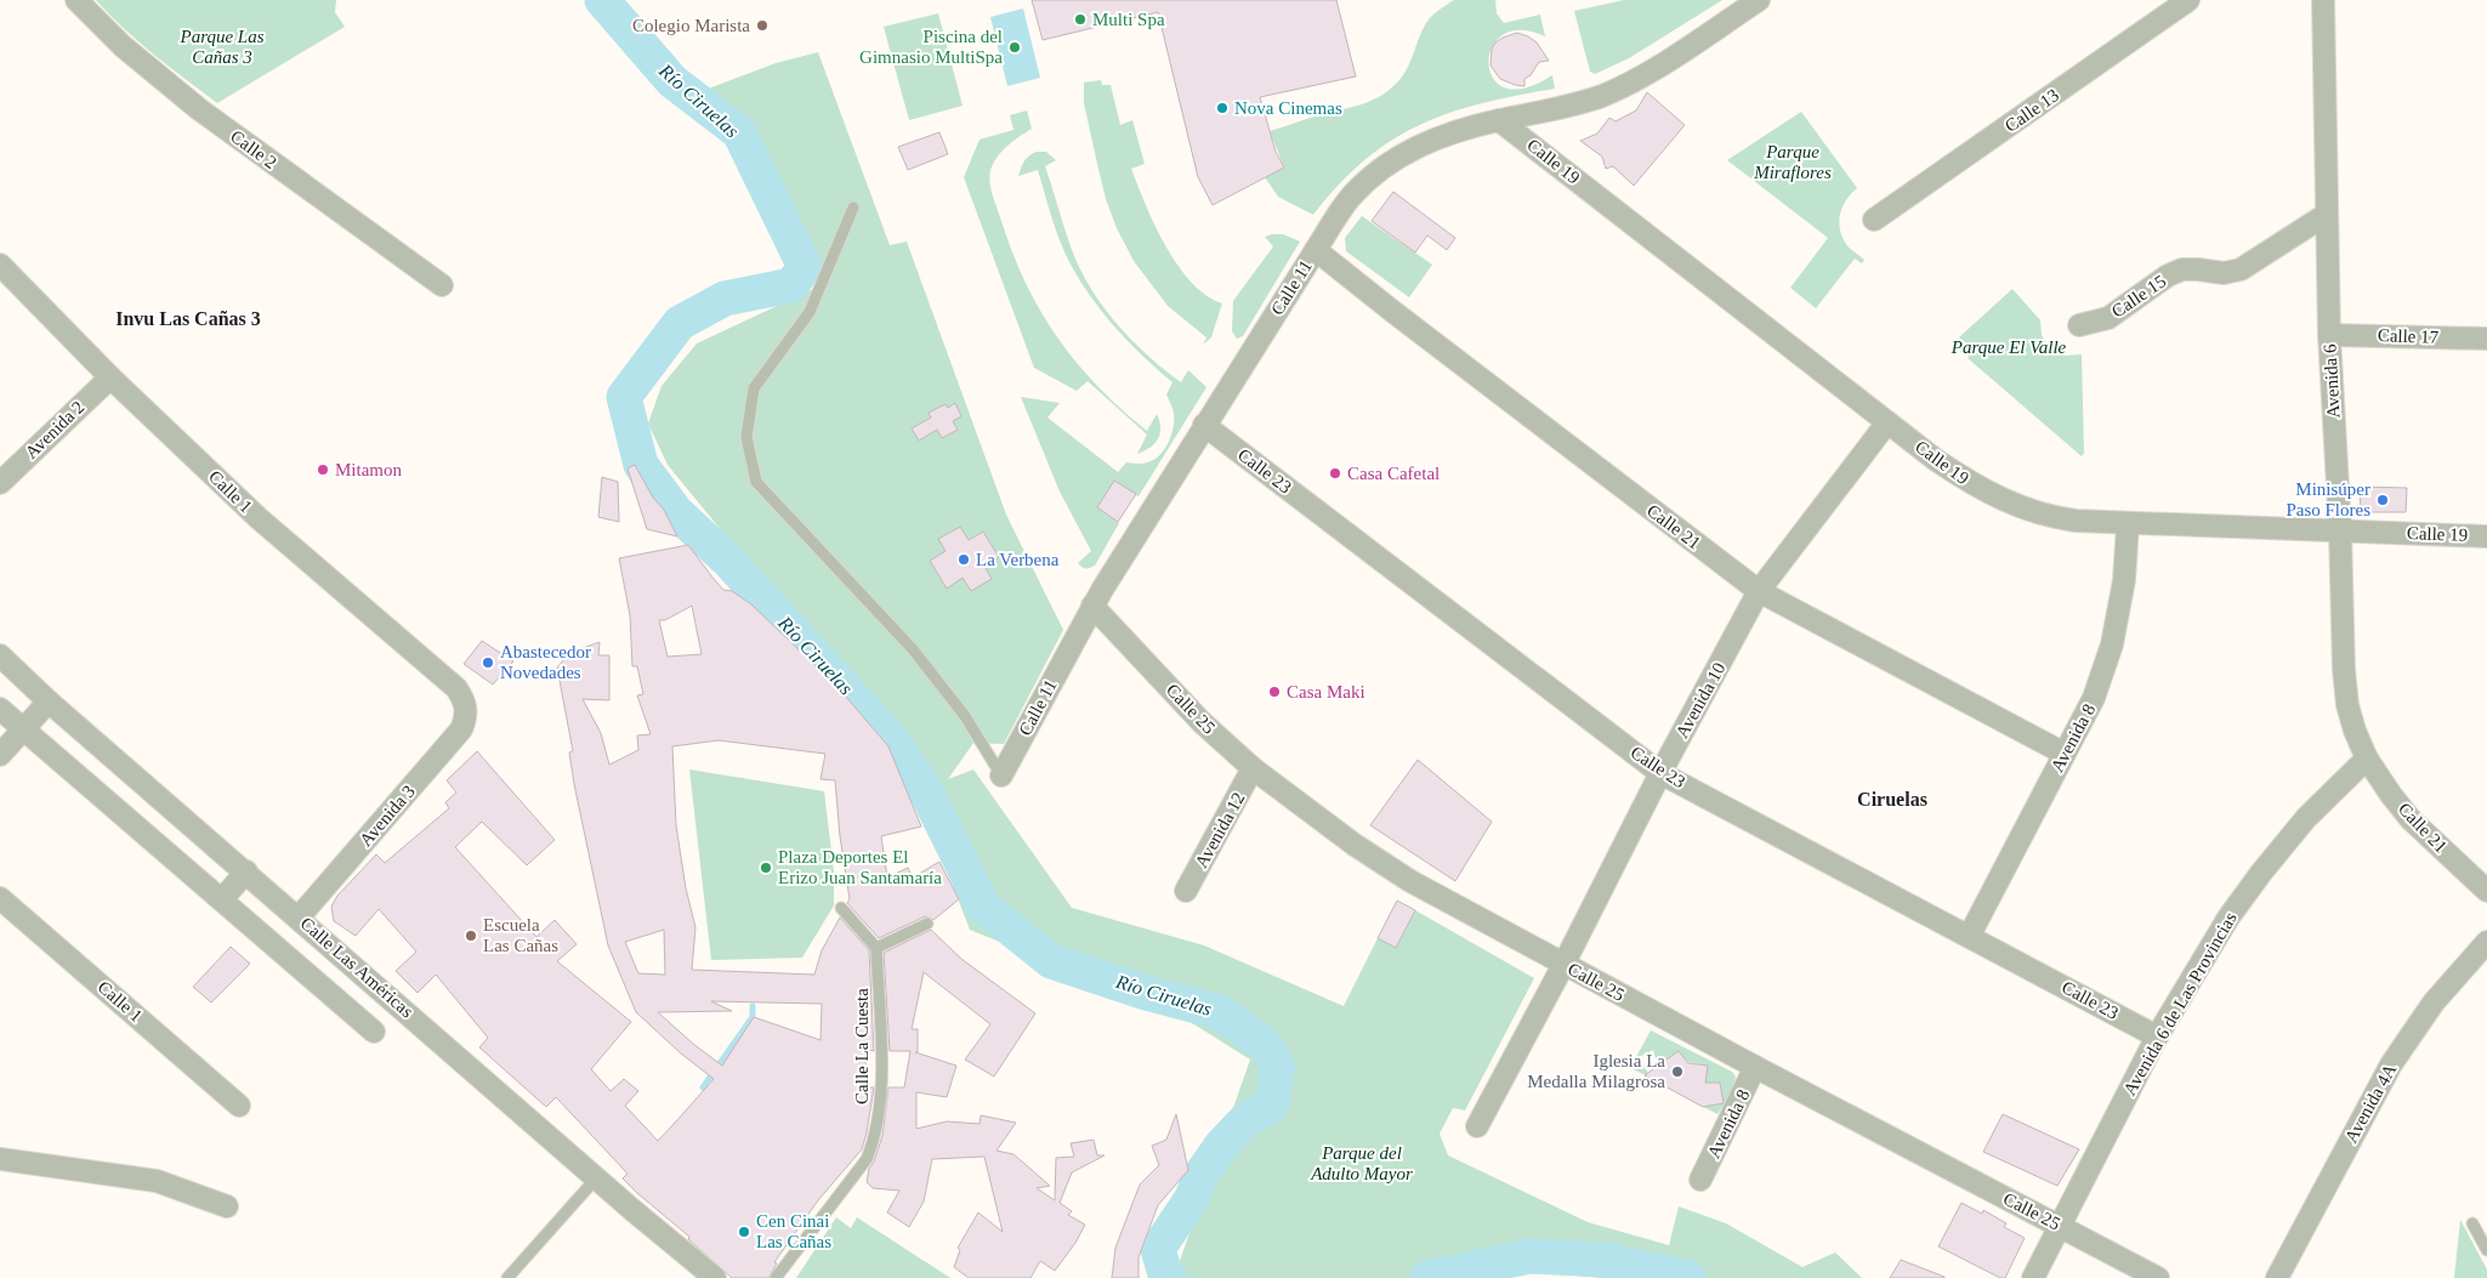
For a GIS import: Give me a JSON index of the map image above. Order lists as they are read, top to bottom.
{
  "streets": {
    "street": [
      "Calle 13",
      "Calle 2",
      "Calle 19",
      "Calle 11",
      "Calle 15",
      "Calle 17",
      "Avenida 6",
      "Avenida 2",
      "Calle 23",
      "Calle 1",
      "Calle 21",
      "Avenida 10",
      "Calle 25",
      "Avenida 8",
      "Avenida 3",
      "Avenida 12",
      "Calle Las Américas",
      "Avenida 6 de Las Provincias",
      "Avenida 4A"
    ],
    "lane": ["Calle La Cuesta"]
  },
  "crossings": [
    ["Calle 19", "Calle 11"],
    ["Calle 19", "Avenida 6"],
    ["Calle 19", "Avenida 10"],
    ["Calle 19", "Avenida 8"],
    ["Calle 11", "Calle 23"],
    ["Calle 11", "Calle 21"],
    ["Calle 11", "Calle 25"],
    ["Calle 15", "Avenida 6"],
    ["Calle 17", "Avenida 6"],
    ["Avenida 6", "Calle 21"],
    ["Avenida 6", "Avenida 6 de Las Provincias"],
    ["Avenida 2", "Calle 1"],
    ["Calle 23", "Avenida 10"],
    ["Calle 23", "Avenida 8"],
    ["Calle 23", "Avenida 6 de Las Provincias"],
    ["Calle 1", "Avenida 3"],
    ["Calle 21", "Avenida 10"],
    ["Calle 21", "Avenida 8"],
    ["Calle 21", "Avenida 6 de Las Provincias"],
    ["Avenida 10", "Calle 25"],
    ["Calle 25", "Avenida 8"],
    ["Calle 25", "Avenida 12"],
    ["Calle 25", "Avenida 6 de Las Provincias"],
    ["Avenida 3", "Calle Las Américas"]
  ],
  "districts": ["Invu Las Cañas 3", "Ciruelas"],
  "water": ["Río Ciruelas"],
  "parks": [
    "Parque Las Cañas 3",
    "Parque Miraflores",
    "Parque El Valle",
    "Parque del Adulto Mayor"
  ],
  "places": [
    "Multi Spa",
    "Colegio Marista",
    "Piscina del Gimnasio MultiSpa",
    "Nova Cinemas",
    "Mitamon",
    "Casa Cafetal",
    "Minisúper Paso Flores",
    "La Verbena",
    "Abastecedor Novedades",
    "Casa Maki",
    "Plaza Deportes El Erizo Juan Santamaría",
    "Escuela Las Cañas",
    "Iglesia La Medalla Milagrosa",
    "Cen Cinai Las Cañas"
  ]
}
